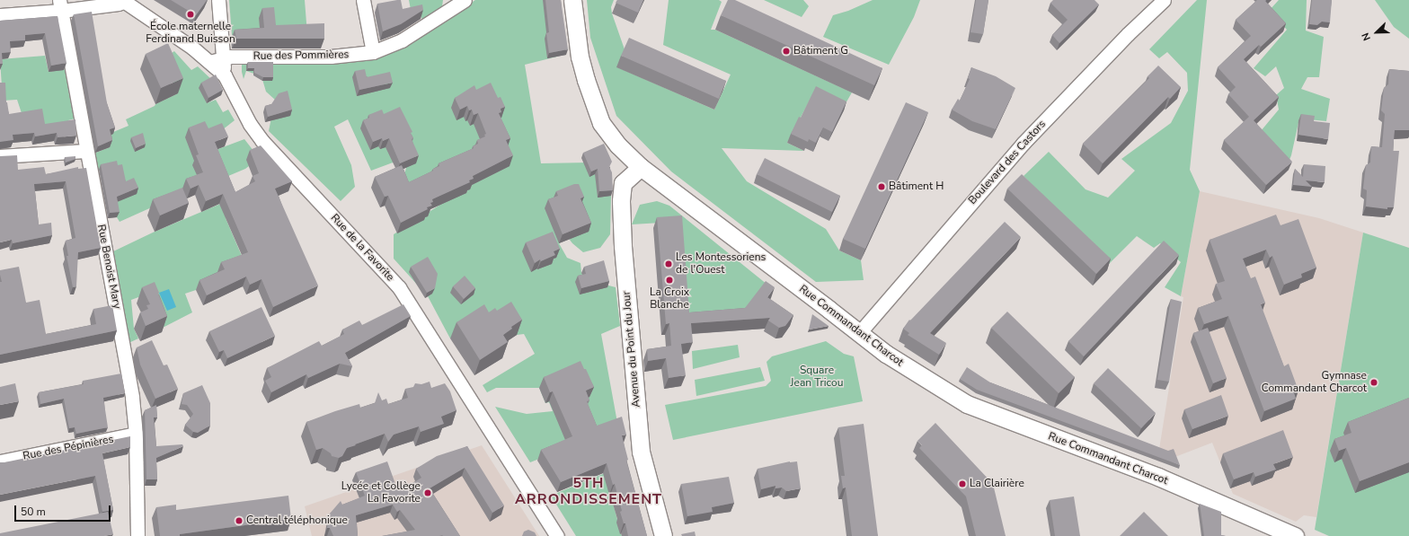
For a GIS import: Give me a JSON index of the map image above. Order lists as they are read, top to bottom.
{
  "streets": {
    "main road": ["Rue Commandant Charcot", "Avenue du Point du Jour"],
    "street": [
      "Rue des Pommières",
      "Boulevard des Castors",
      "Rue de la Favorite",
      "Rue Benoist Mary",
      "Rue des Pépinières"
    ]
  },
  "crossings": [
    ["Rue des Pommières", "Rue de la Favorite"],
    ["Boulevard des Castors", "Rue Commandant Charcot"],
    ["Rue Benoist Mary", "Rue des Pépinières"],
    ["Rue Commandant Charcot", "Avenue du Point du Jour"]
  ],
  "districts": ["5TH ARRONDISSEMENT"],
  "parks": ["Square Jean Tricou"],
  "places": [
    "École maternelle Ferdinand Buisson",
    "Bâtiment G",
    "Bâtiment H",
    "Les Montessoriens de l'Ouest",
    "La Croix Blanche",
    "Gymnase Commandant Charcot",
    "La Clairière",
    "Lycée et Collège La Favorite",
    "Central téléphonique"
  ],
  "scale_bar": "50 m",
  "north": "bottom left"
}
